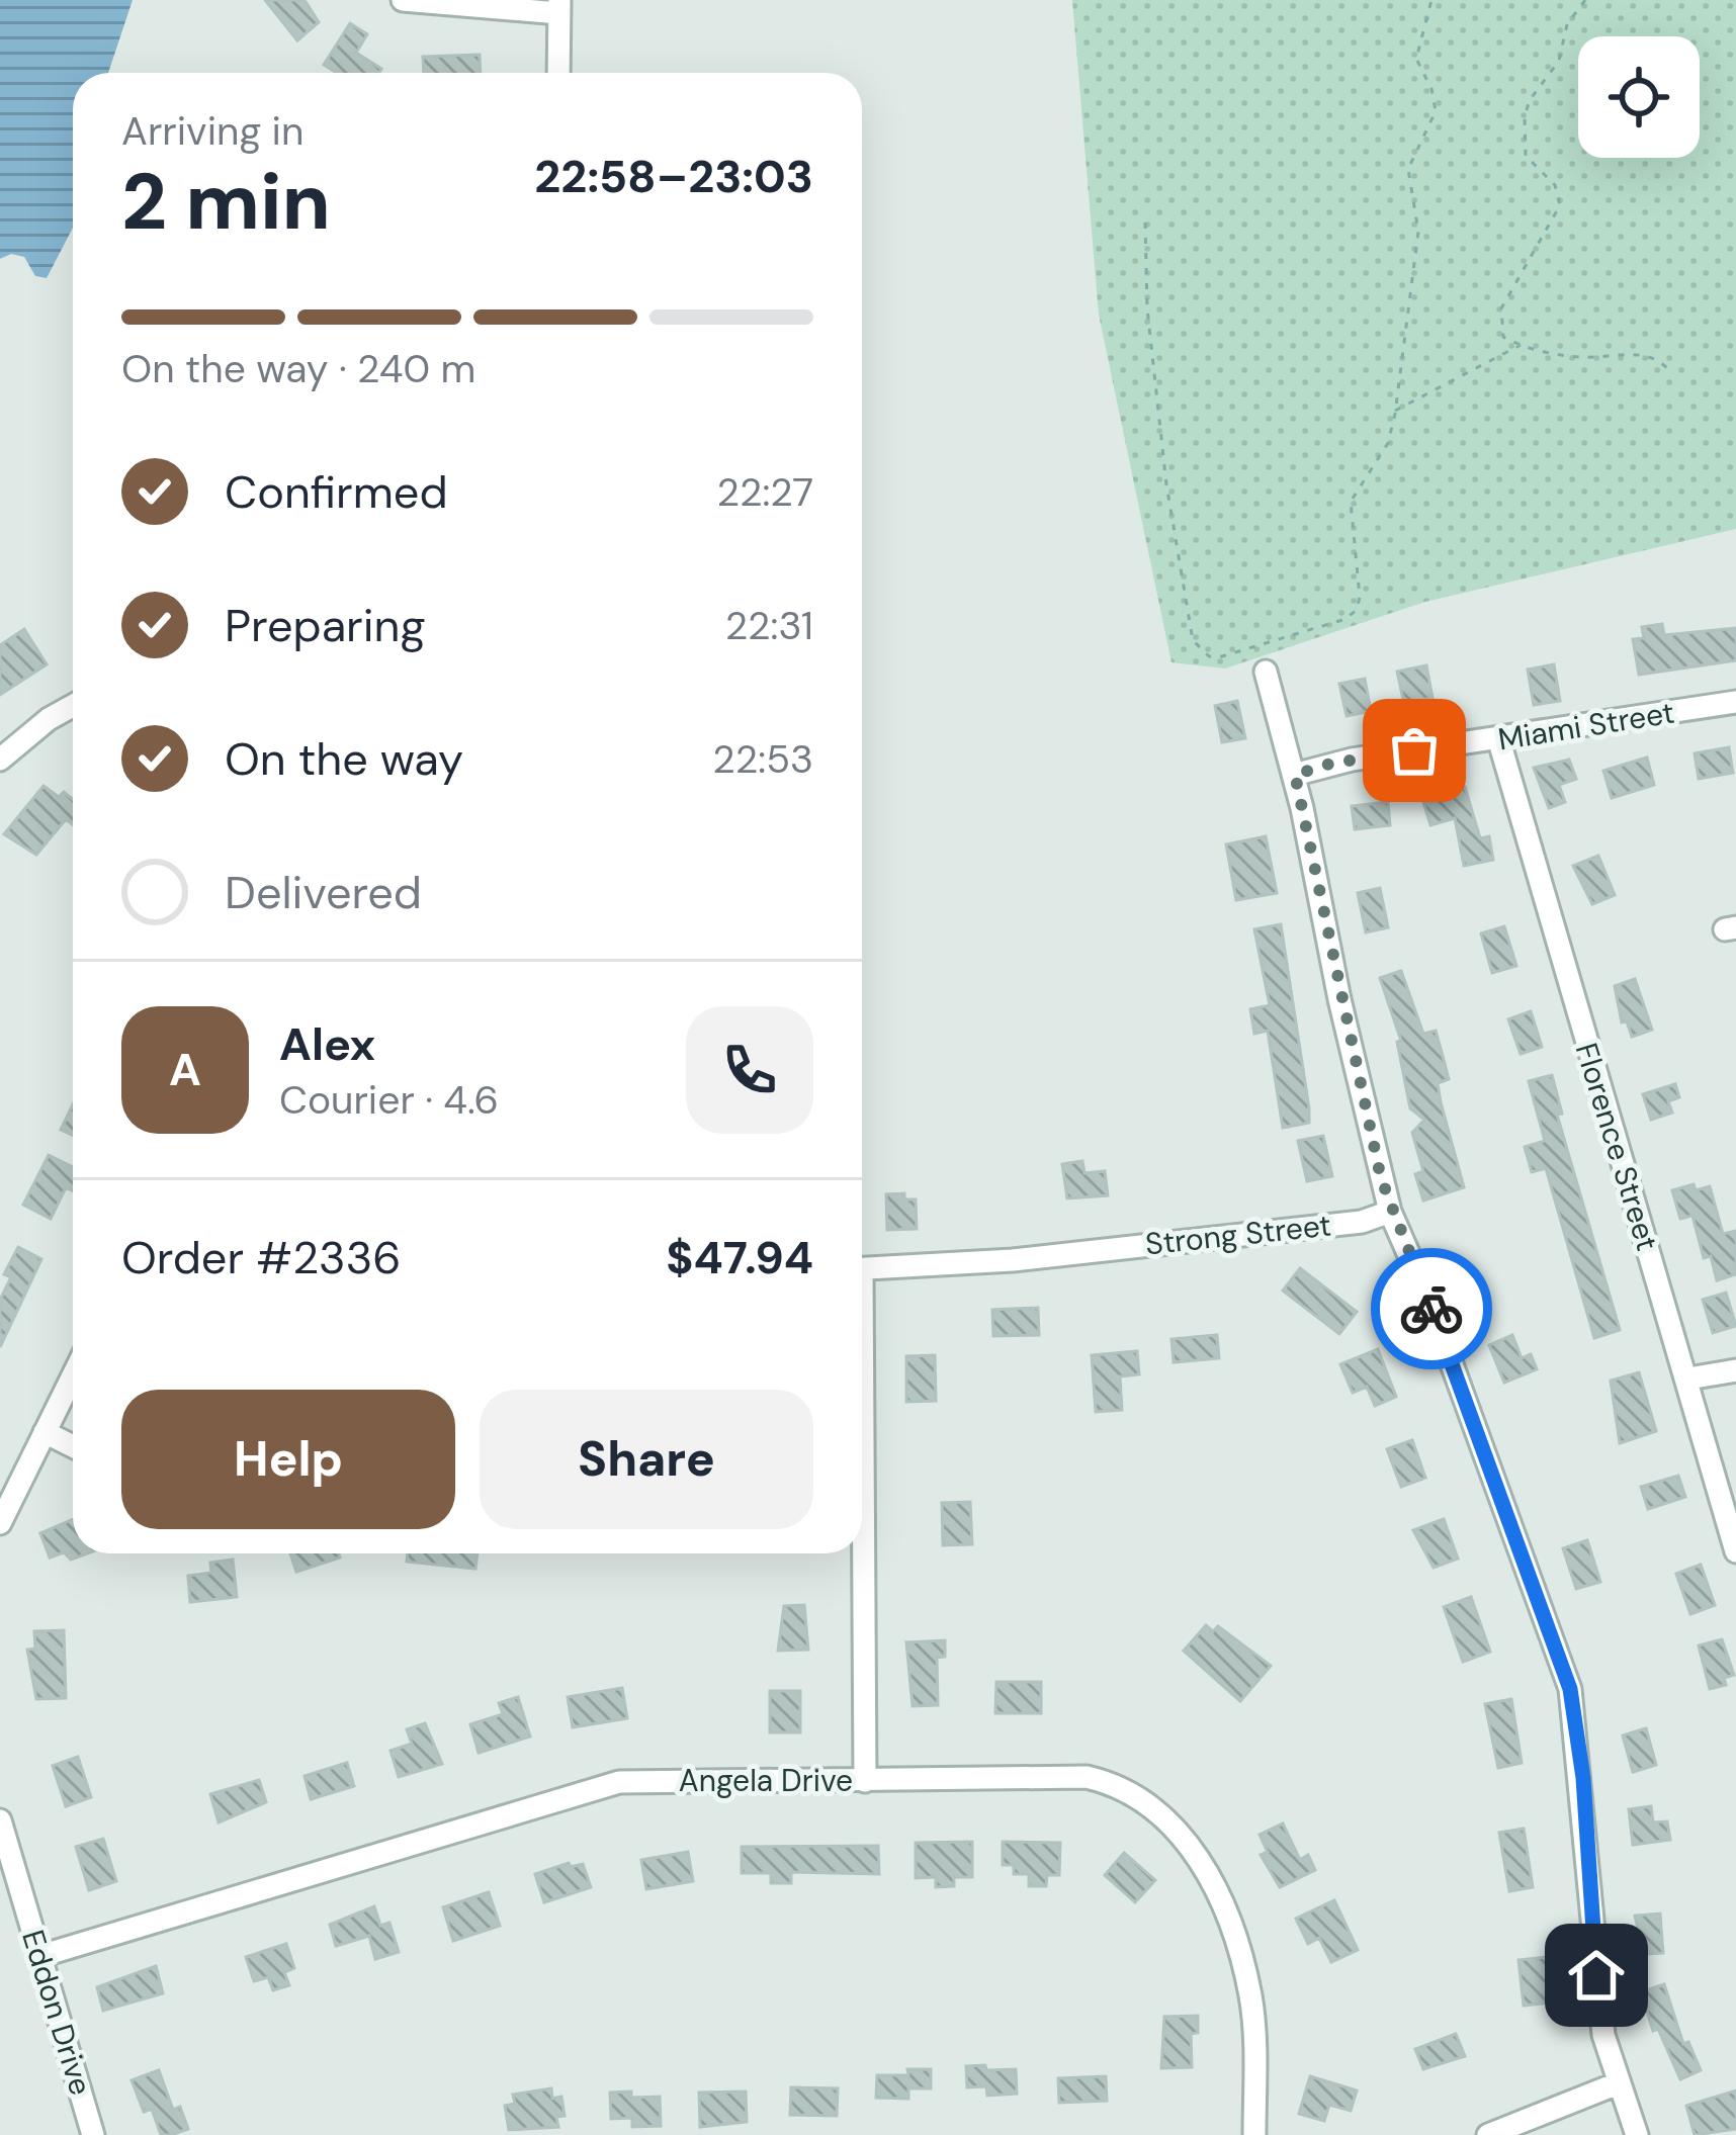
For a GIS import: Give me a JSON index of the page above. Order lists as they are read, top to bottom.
{
  "streets": {
    "street": [
      "Miami Street",
      "Florence Street",
      "Strong Street",
      "Angela Drive",
      "Eddon Drive"
    ]
  },
  "crossings": [
    ["Miami Street", "Florence Street"],
    ["Angela Drive", "Eddon Drive"]
  ],
  "page": {
    "heading": ["2 min", "Arriving in", "22:58–23:03"],
    "panel": [
      "Alex",
      "Courier · 4.6",
      "Order #2336",
      "$47.94"
    ],
    "bar": "On the way · 240 m",
    "list": [
      ["Confirmed", "22:27"],
      ["Preparing", "22:31"],
      ["On the way", "22:53"],
      "Delivered"
    ],
    "round": "A",
    "buttons": ["Help", "Share"]
  }
}
